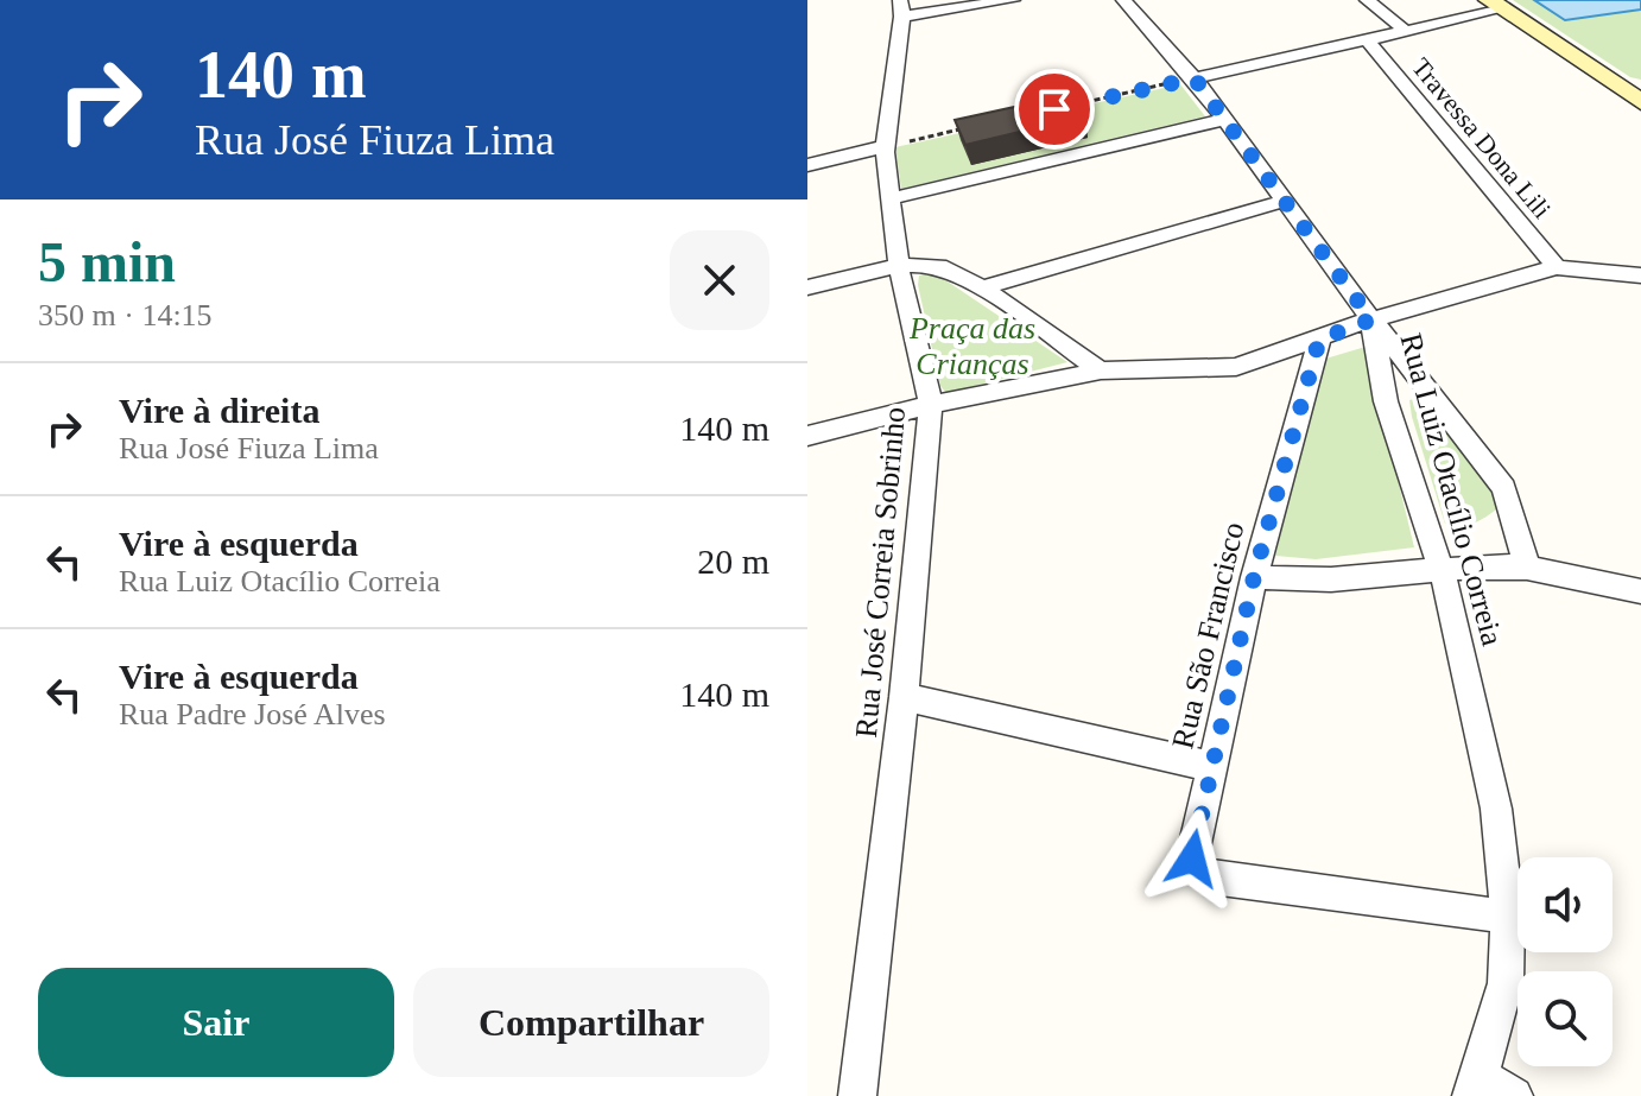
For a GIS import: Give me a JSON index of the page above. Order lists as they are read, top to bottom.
{
  "streets": {
    "street": [
      "Travessa Dona Lili",
      "Rua Luiz Otacílio Correia",
      "Rua José Correia Sobrinho",
      "Rua São Francisco"
    ]
  },
  "crossings": [
    ["Rua Luiz Otacílio Correia", "Rua São Francisco"]
  ],
  "parks": ["Praça das Crianças"],
  "page": {
    "turn": ["140 m", "Rua José Fiuza Lima"],
    "heading": ["5 min", "350 m · 14:15"],
    "list": [
      {
        "name": "Vire à direita",
        "note": "Rua José Fiuza Lima",
        "value": "140 m"
      },
      {
        "name": "Vire à esquerda",
        "note": "Rua Luiz Otacílio Correia",
        "value": "20 m"
      },
      {
        "name": "Vire à esquerda",
        "note": "Rua Padre José Alves",
        "value": "140 m"
      }
    ],
    "buttons": ["Sair", "Compartilhar"]
  }
}
